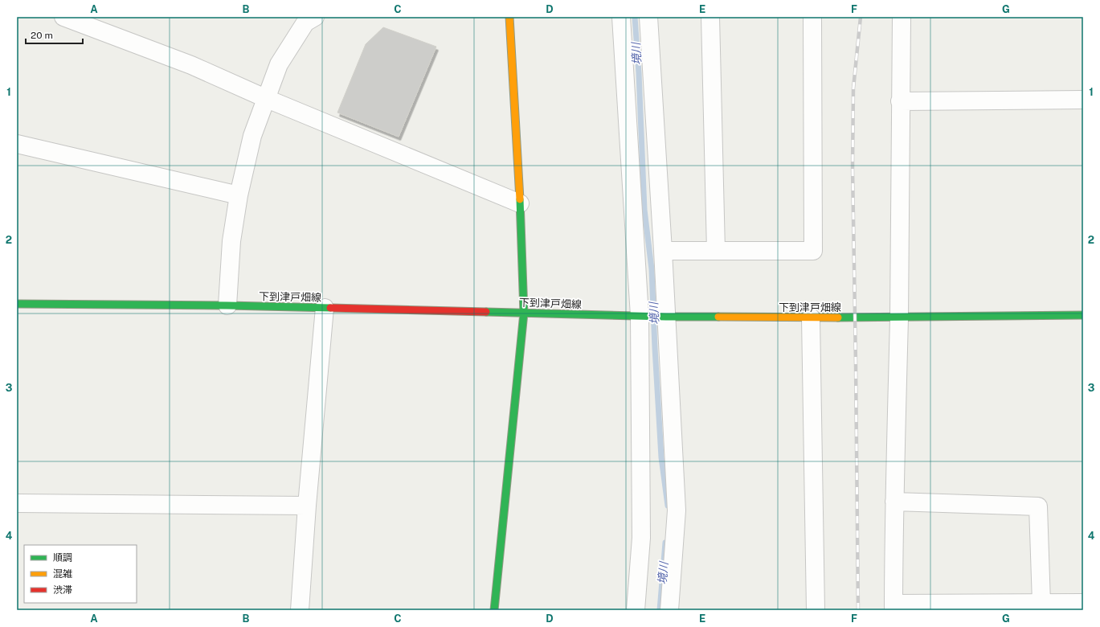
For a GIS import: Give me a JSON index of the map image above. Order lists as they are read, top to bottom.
{
  "streets": {
    "main road": ["下到津戸畑線"]
  },
  "water": ["境川"],
  "legend": ["順調", "混雑", "渋滞"],
  "scale_bar": "20 m",
  "grid": {
    "columns": [
      "A",
      "B",
      "C",
      "D",
      "E",
      "F",
      "G"
    ],
    "rows": [
      "1",
      "2",
      "3",
      "4"
    ]
  }
}
